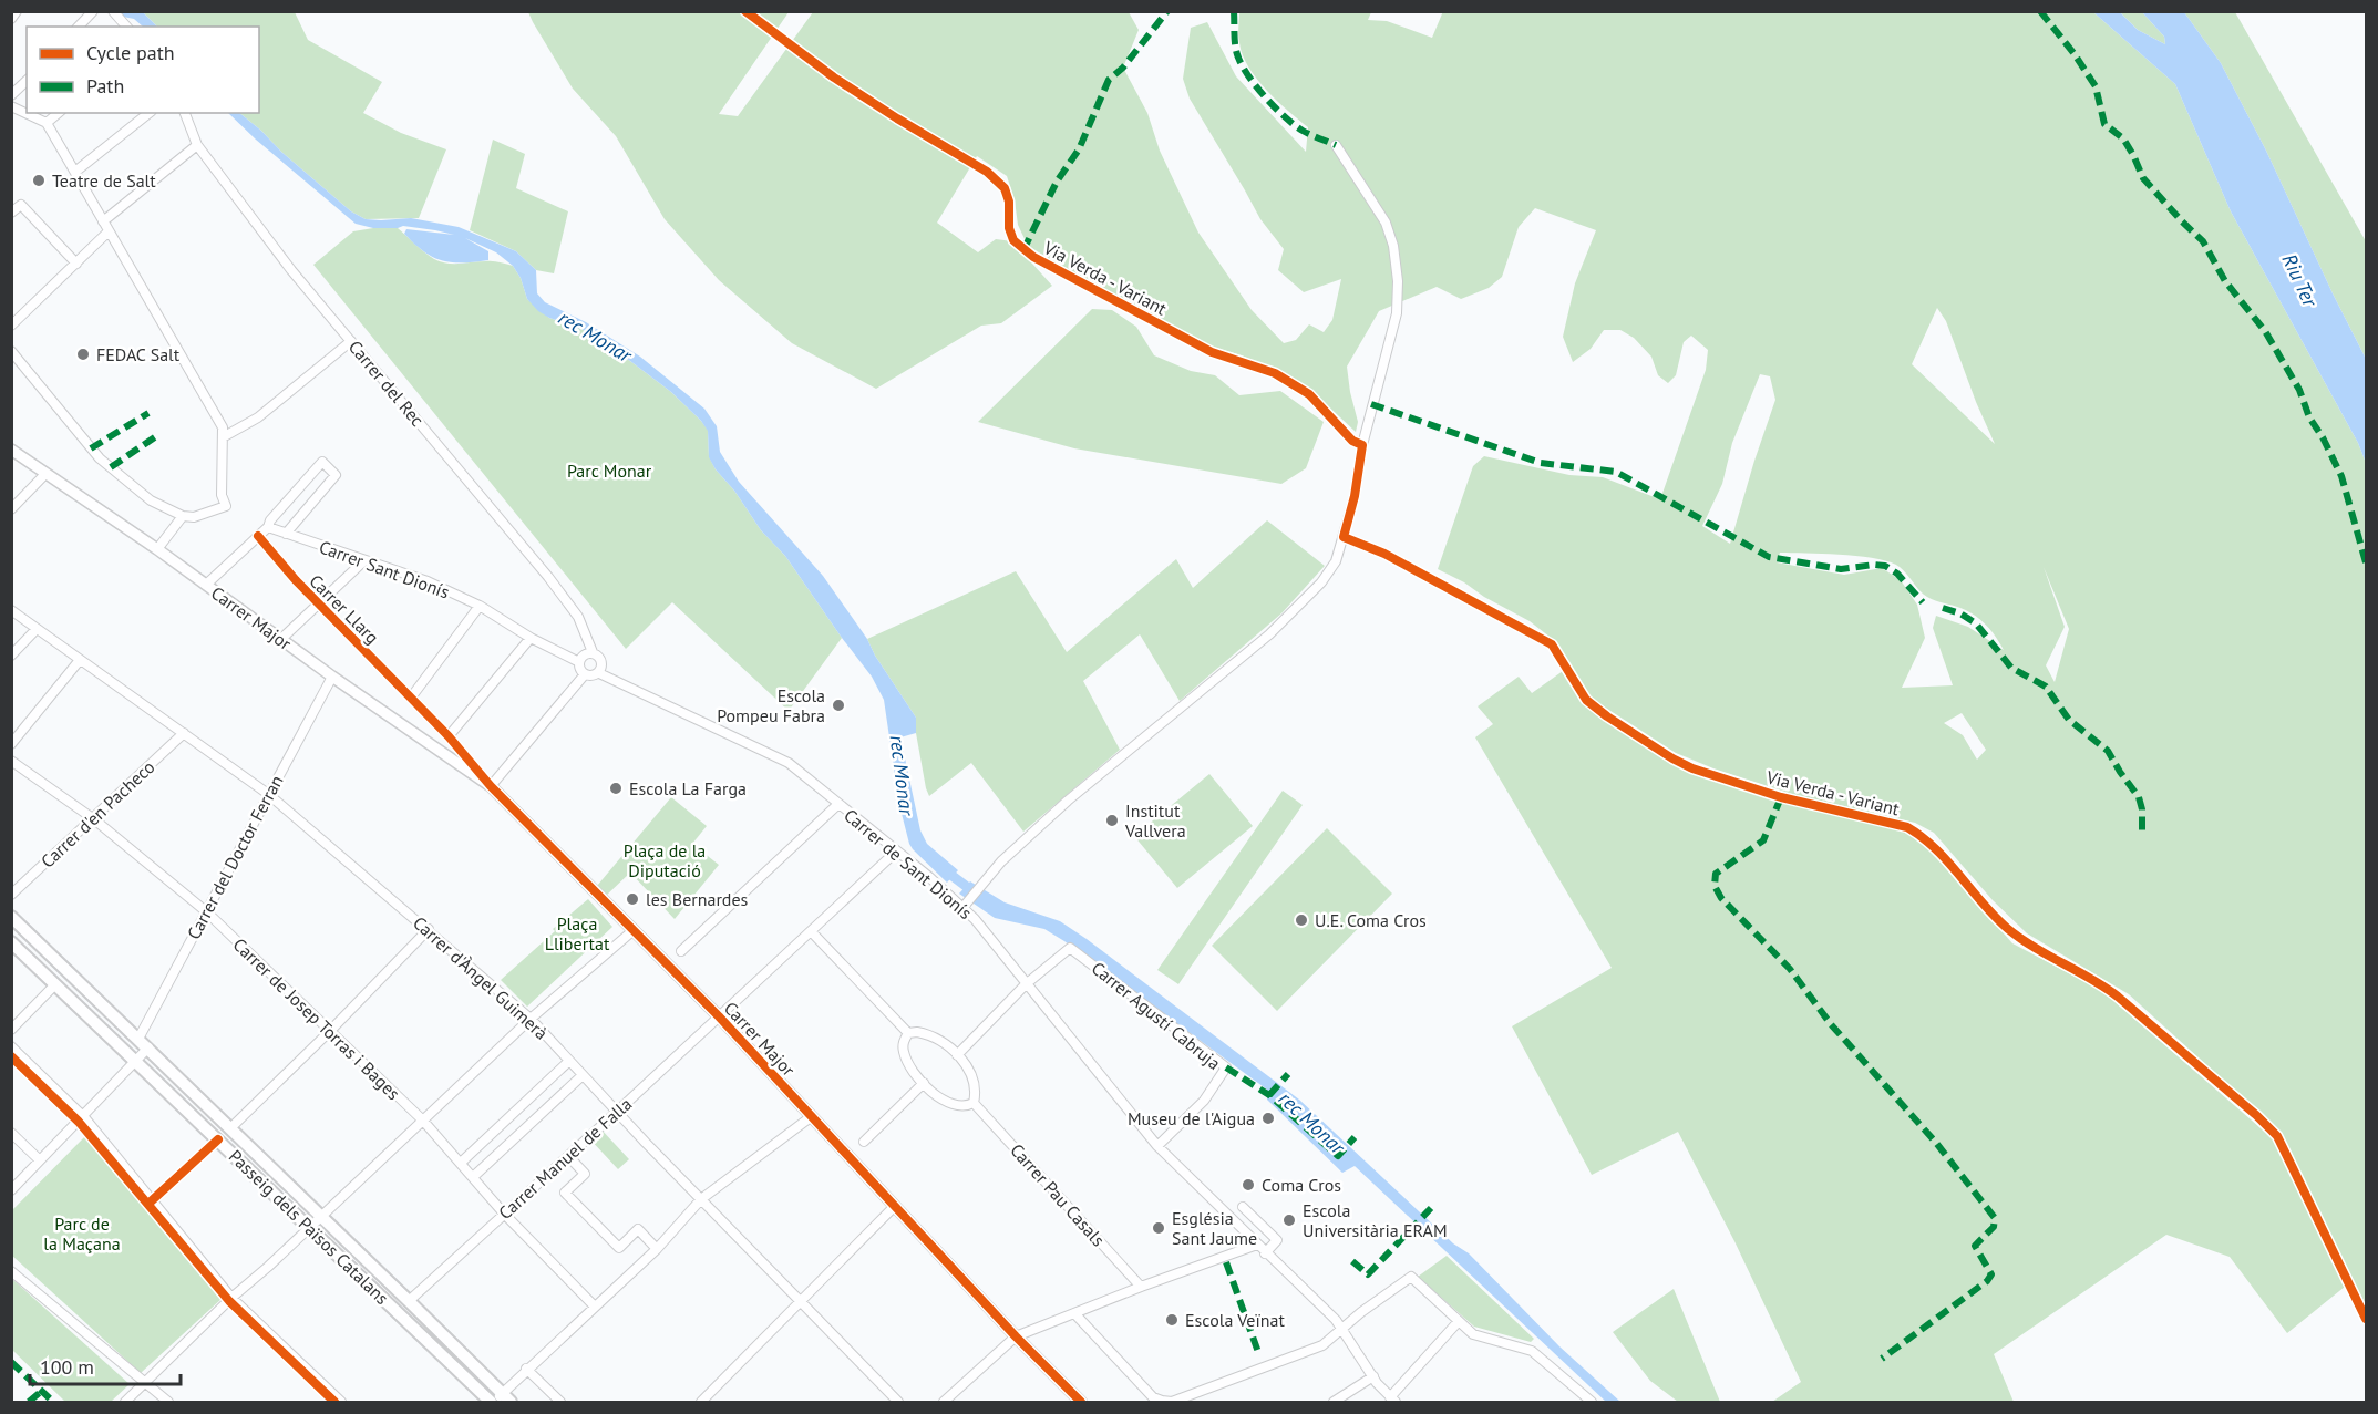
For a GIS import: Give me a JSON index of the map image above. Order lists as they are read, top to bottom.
{
  "streets": {
    "main road": ["Passeig dels Països Catalans"],
    "street": [
      "Carrer del Rec",
      "Carrer Sant Dionís",
      "Carrer Llarg",
      "Carrer Major",
      "Carrer d'en Pacheco",
      "Carrer del Doctor Ferran",
      "Carrer de Sant Dionís",
      "Carrer d'Àngel Guimerà",
      "Carrer Agustí Cabruja",
      "Carrer de Josep Torras i Bages",
      "Carrer Manuel de Falla",
      "Carrer Pau Casals"
    ],
    "cycle path": ["Via Verda - Variant"]
  },
  "crossings": [
    ["Carrer del Rec", "Carrer Sant Dionís"],
    ["Carrer del Rec", "Carrer de Sant Dionís"],
    ["Carrer Sant Dionís", "Carrer de Sant Dionís"],
    ["Carrer Llarg", "Carrer Major"],
    ["Carrer Major", "Carrer del Doctor Ferran"],
    ["Carrer Major", "Carrer Manuel de Falla"],
    ["Carrer d'en Pacheco", "Carrer d'Àngel Guimerà"],
    ["Carrer d'en Pacheco", "Carrer de Josep Torras i Bages"],
    ["Carrer del Doctor Ferran", "Carrer d'Àngel Guimerà"],
    ["Carrer del Doctor Ferran", "Carrer de Josep Torras i Bages"],
    ["Carrer de Sant Dionís", "Carrer Agustí Cabruja"],
    ["Carrer de Sant Dionís", "Carrer Manuel de Falla"],
    ["Carrer d'Àngel Guimerà", "Carrer Manuel de Falla"],
    ["Carrer de Josep Torras i Bages", "Carrer Manuel de Falla"]
  ],
  "water": ["Riu Ter", "rec Monar"],
  "parks": [
    "Parc Monar",
    "Plaça de la Diputació",
    "Plaça Llibertat",
    "Parc de la Maçana"
  ],
  "places": [
    "Teatre de Salt",
    "FEDAC Salt",
    "Escola Pompeu Fabra",
    "Escola La Farga",
    "Institut Vallvera",
    "les Bernardes",
    "U.E. Coma Cros",
    "Museu de l'Aigua",
    "Coma Cros",
    "Escola Universitària ERAM",
    "Església Sant Jaume",
    "Escola Veïnat"
  ],
  "legend": ["Cycle path", "Path"],
  "scale_bar": "100 m"
}
